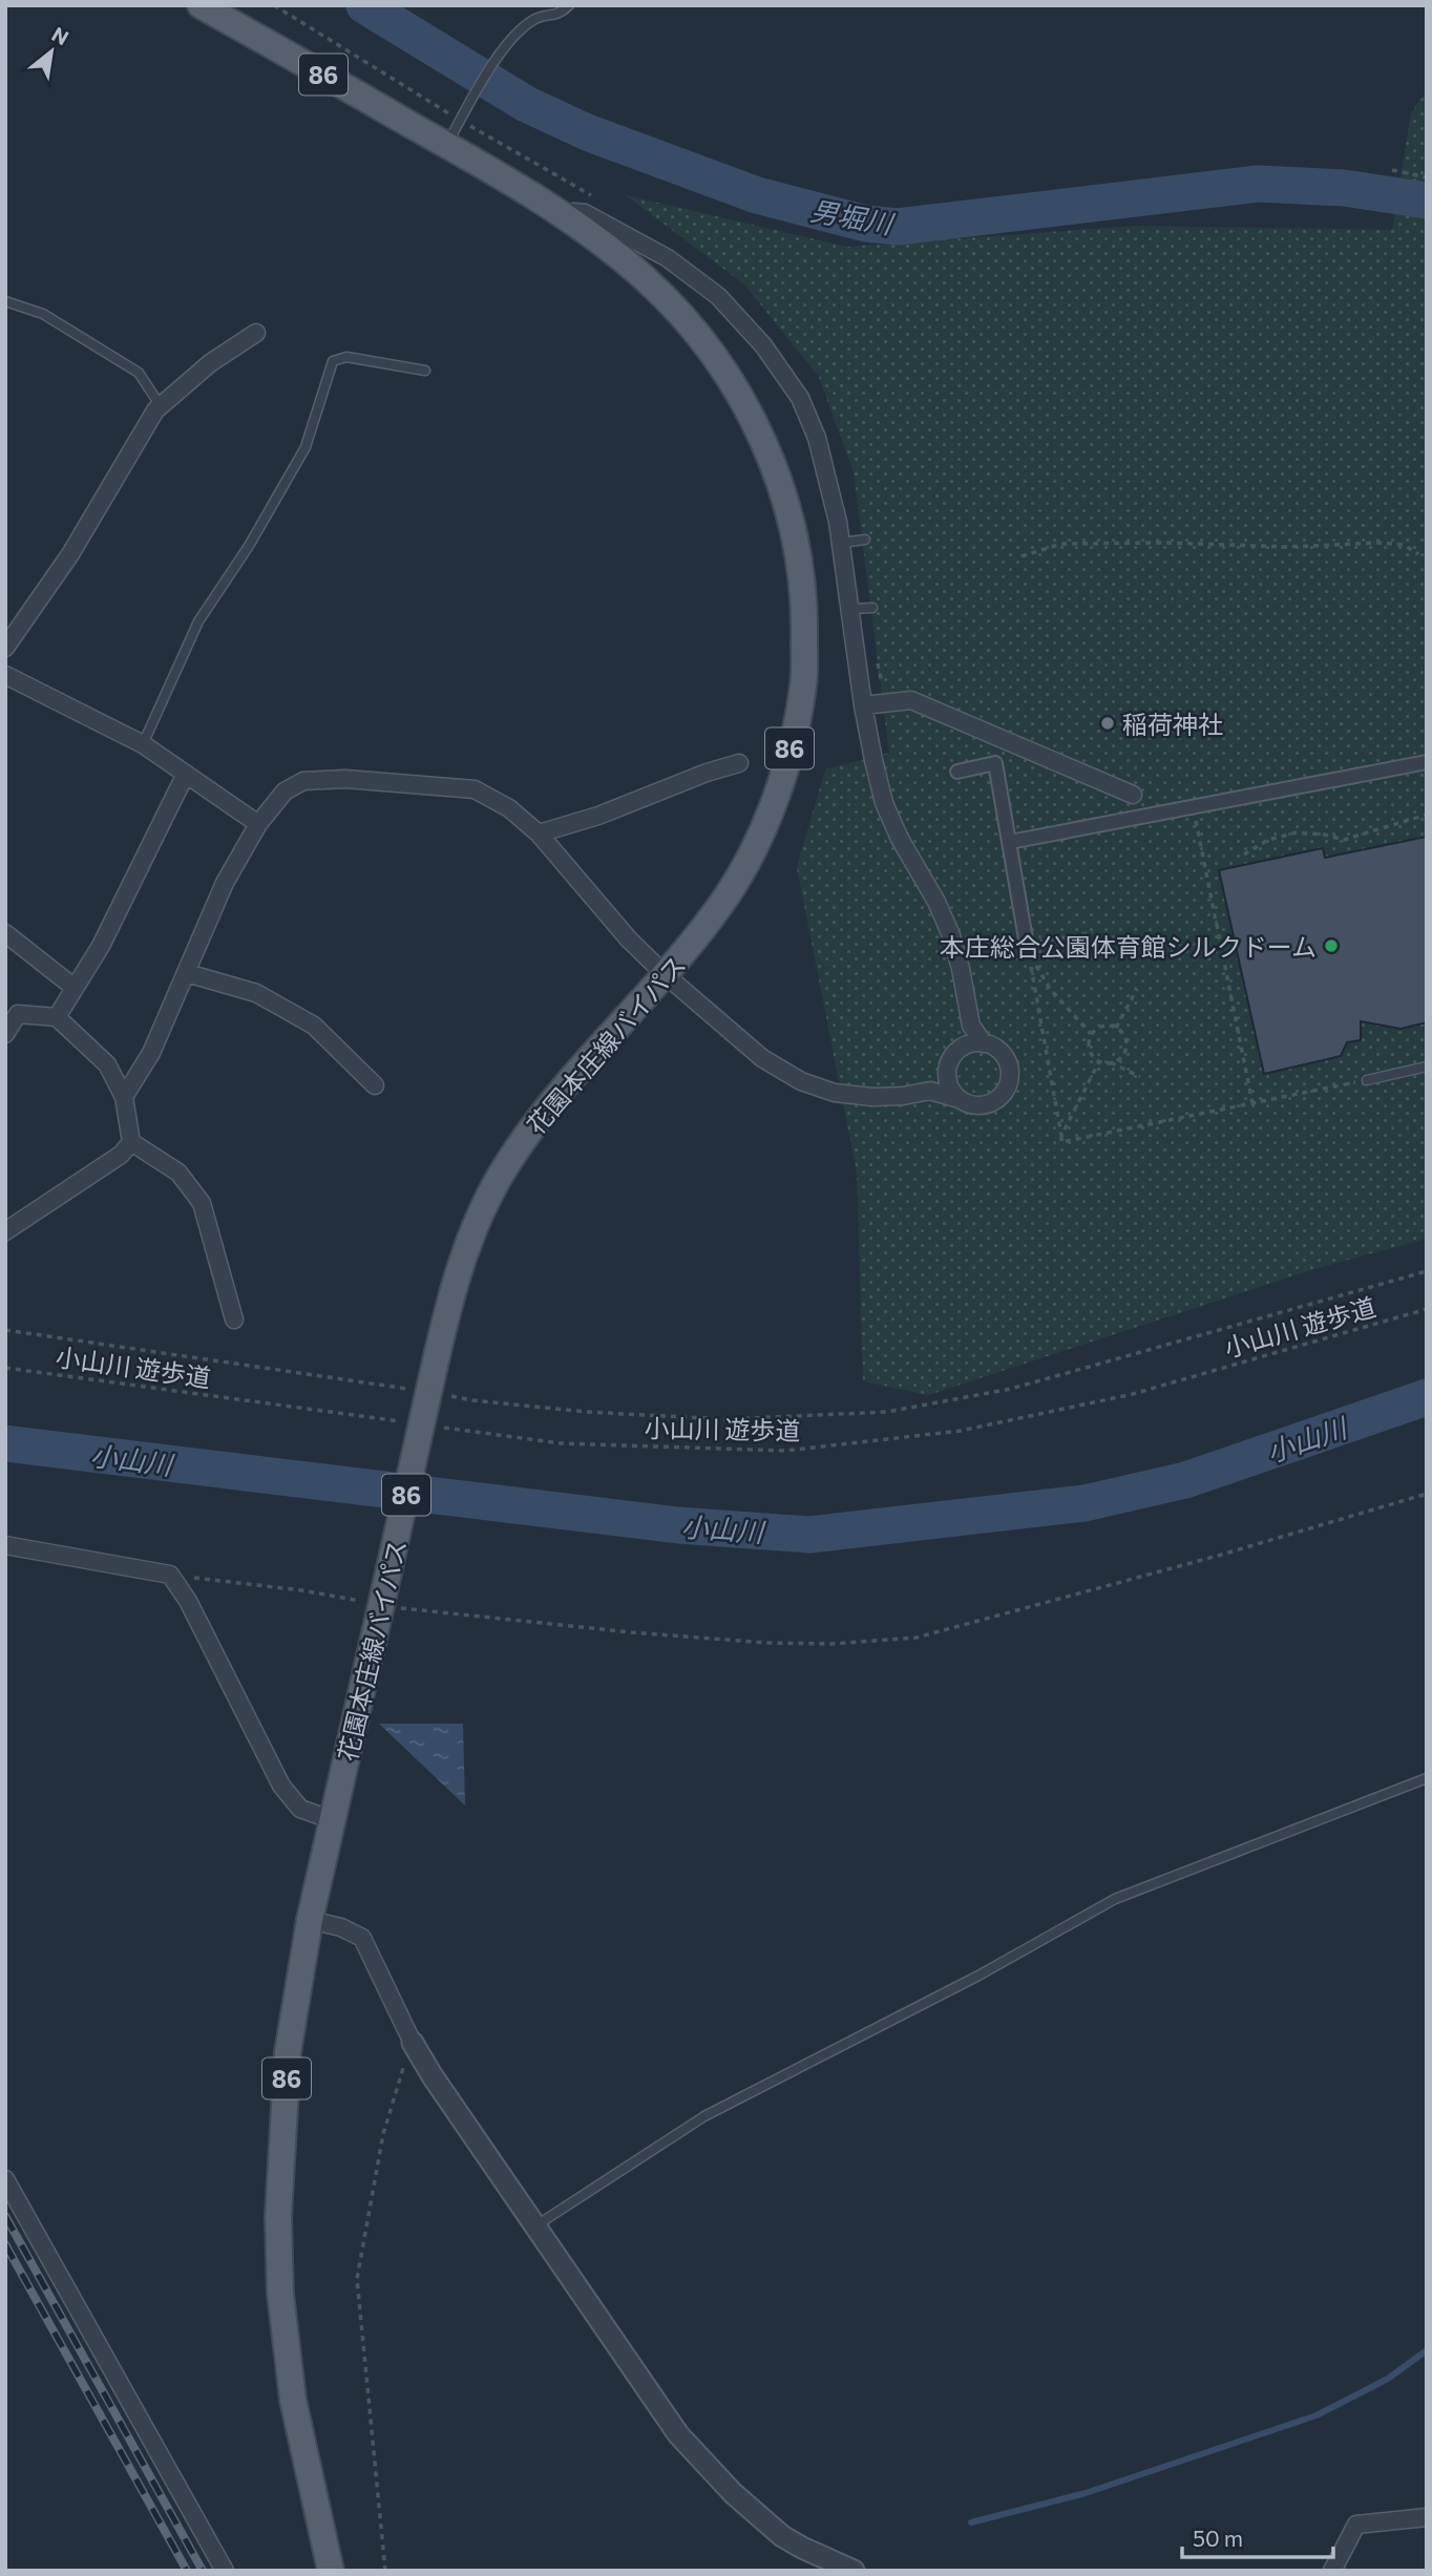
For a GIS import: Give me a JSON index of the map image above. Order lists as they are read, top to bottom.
{
  "streets": {
    "main road": ["86", "花園本庄線バイパス"],
    "path": ["小山川 遊歩道"]
  },
  "water": ["男堀川", "小山川"],
  "places": ["稲荷神社", "本庄総合公園体育館シルクドーム"],
  "scale_bar": "50 m",
  "north": "top right"
}
